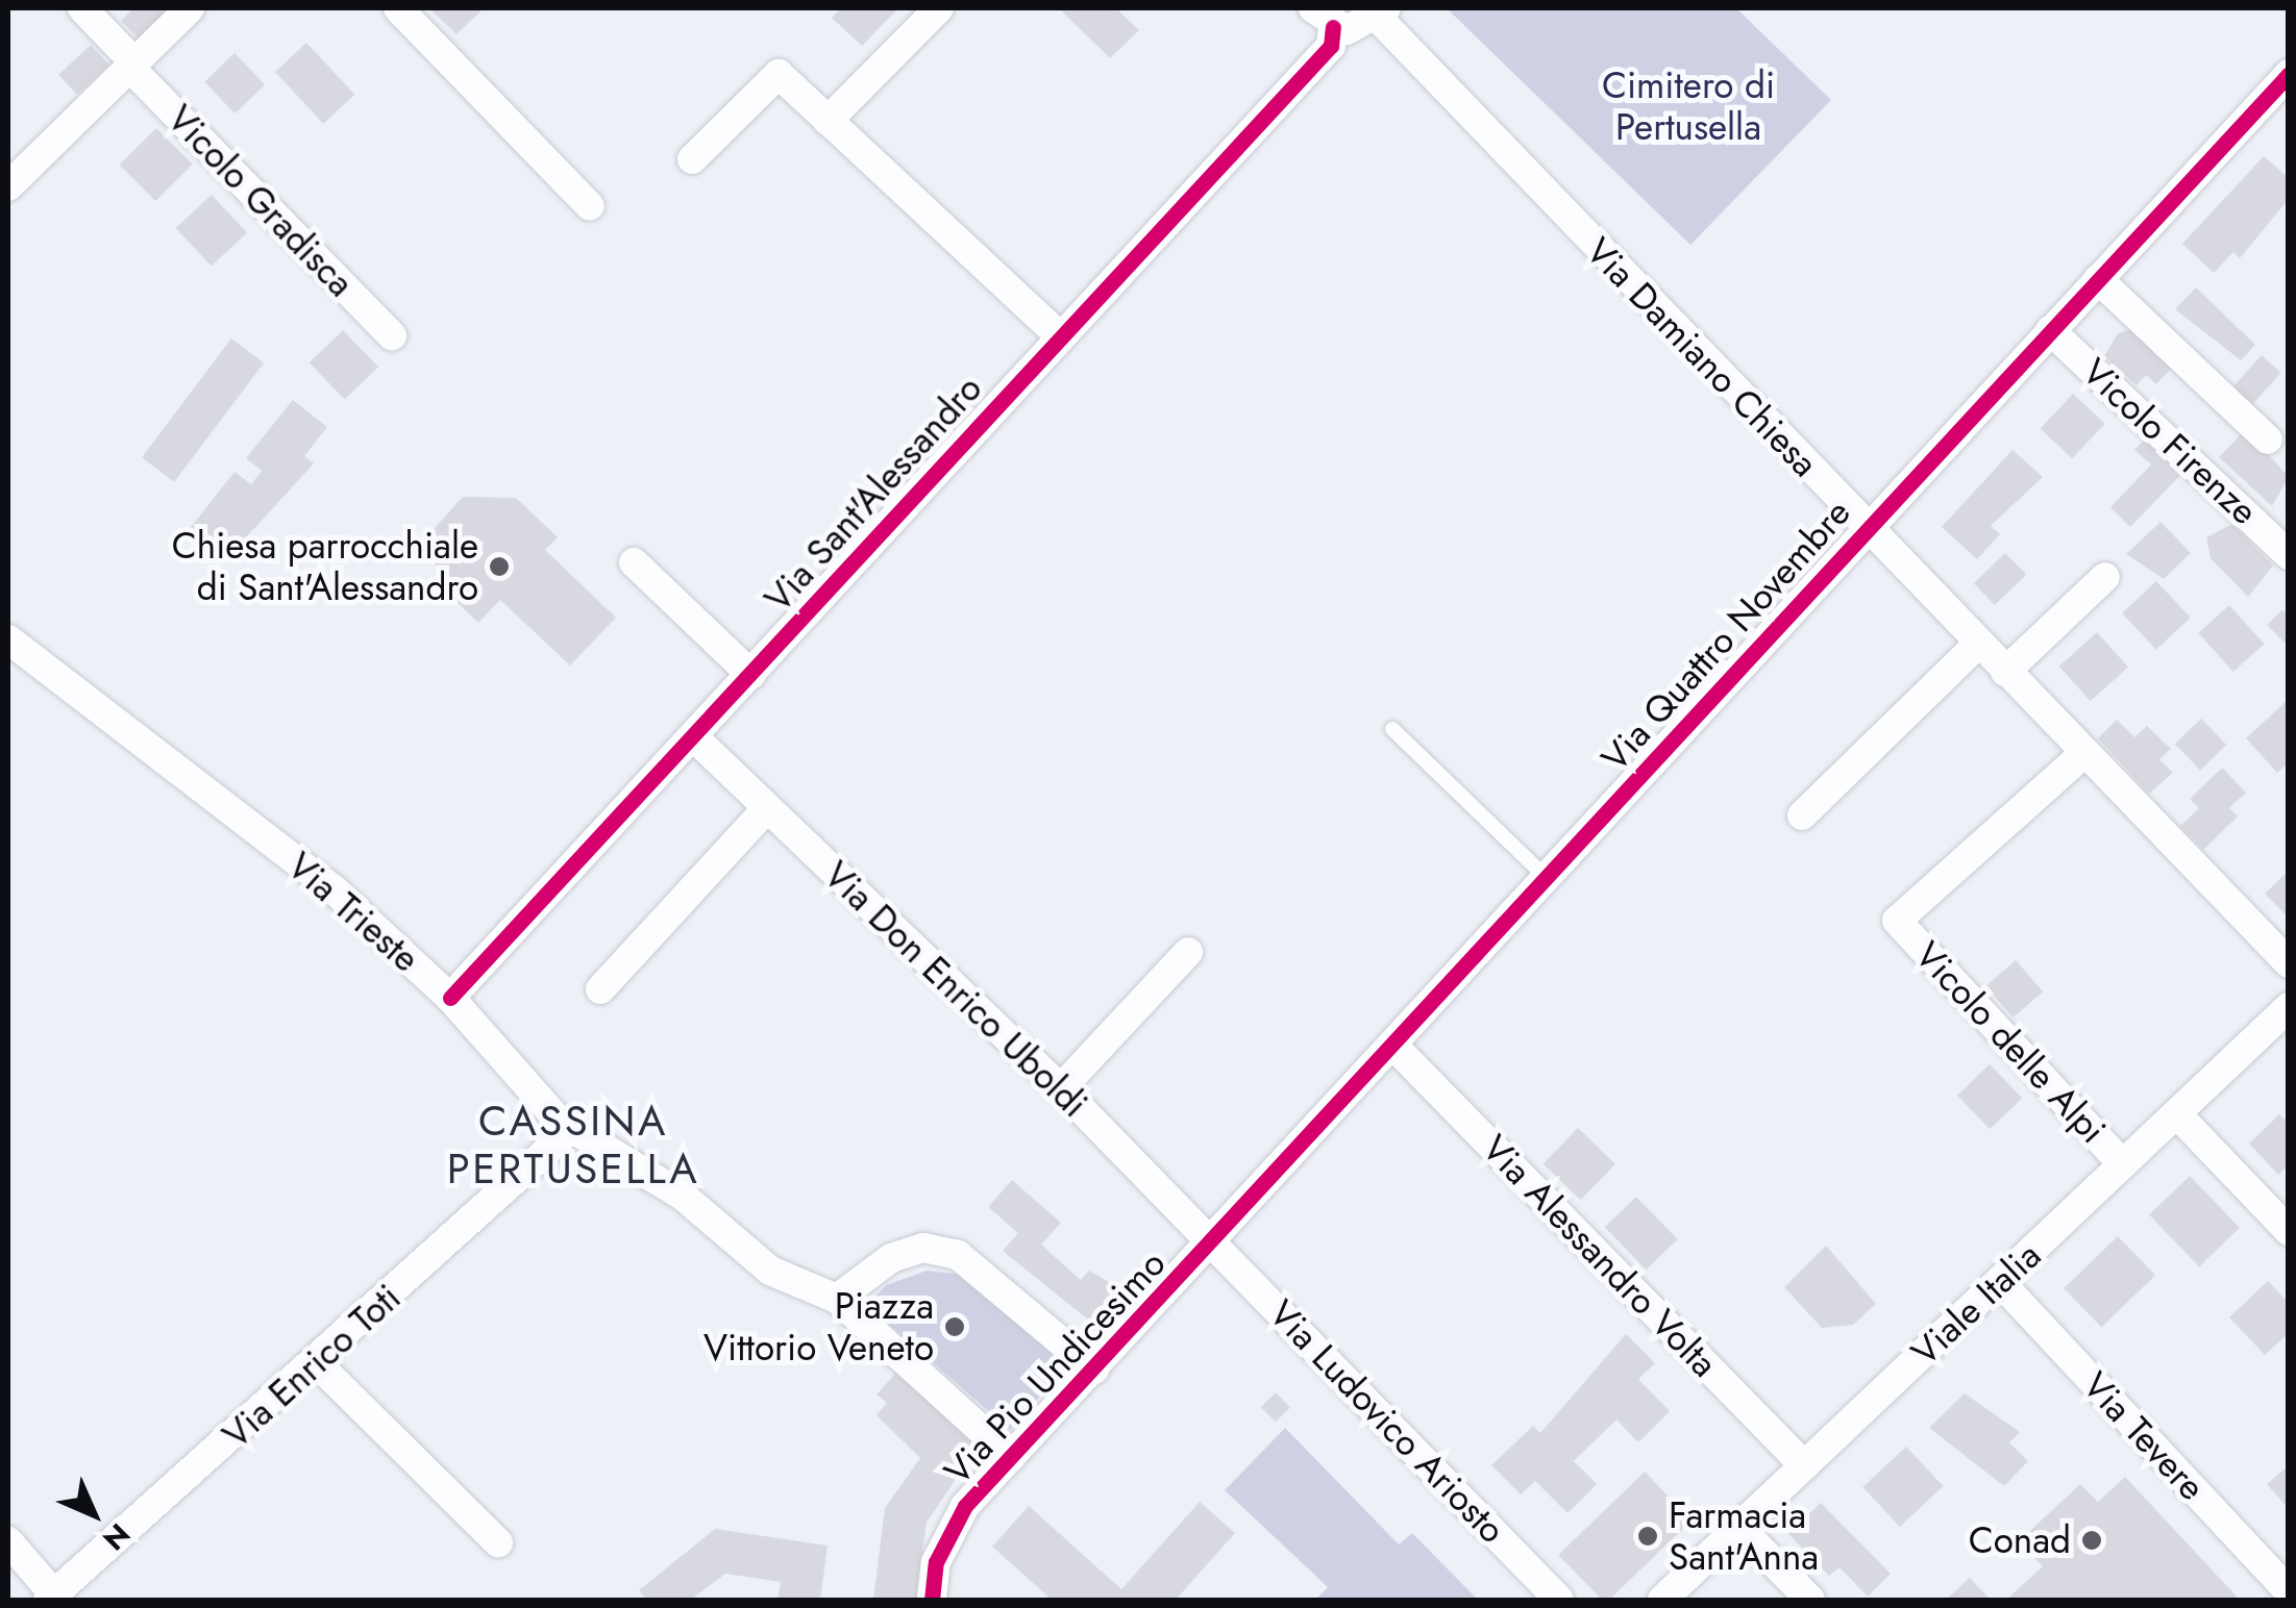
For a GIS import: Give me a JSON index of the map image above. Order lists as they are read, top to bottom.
{
  "streets": {
    "street": [
      "Vicolo Gradisca",
      "Via Damiano Chiesa",
      "Vicolo Firenze",
      "Via Sant'Alessandro",
      "Via Quattro Novembre",
      "Via Trieste",
      "Via Don Enrico Uboldi",
      "Vicolo delle Alpi",
      "Via Alessandro Volta",
      "Viale Italia",
      "Via Enrico Toti",
      "Via Pio Undicesimo",
      "Via Ludovico Ariosto",
      "Via Tevere"
    ]
  },
  "crossings": [
    ["Via Damiano Chiesa", "Via Quattro Novembre"],
    ["Via Damiano Chiesa", "Vicolo delle Alpi"],
    ["Vicolo Firenze", "Via Quattro Novembre"],
    ["Via Sant'Alessandro", "Via Trieste"],
    ["Via Sant'Alessandro", "Via Don Enrico Uboldi"],
    ["Via Quattro Novembre", "Via Don Enrico Uboldi"],
    ["Via Quattro Novembre", "Via Alessandro Volta"],
    ["Via Quattro Novembre", "Via Pio Undicesimo"],
    ["Via Quattro Novembre", "Via Ludovico Ariosto"],
    ["Via Trieste", "Via Enrico Toti"],
    ["Via Don Enrico Uboldi", "Via Pio Undicesimo"],
    ["Via Don Enrico Uboldi", "Via Ludovico Ariosto"],
    ["Vicolo delle Alpi", "Viale Italia"],
    ["Via Alessandro Volta", "Viale Italia"],
    ["Viale Italia", "Via Tevere"],
    ["Via Pio Undicesimo", "Via Ludovico Ariosto"]
  ],
  "districts": ["CASSINA PERTUSELLA"],
  "parks": ["Cimitero di Pertusella"],
  "places": [
    "Chiesa parrocchiale di Sant'Alessandro",
    "Piazza Vittorio Veneto",
    "Farmacia Sant'Anna",
    "Conad"
  ],
  "north": "bottom right"
}
